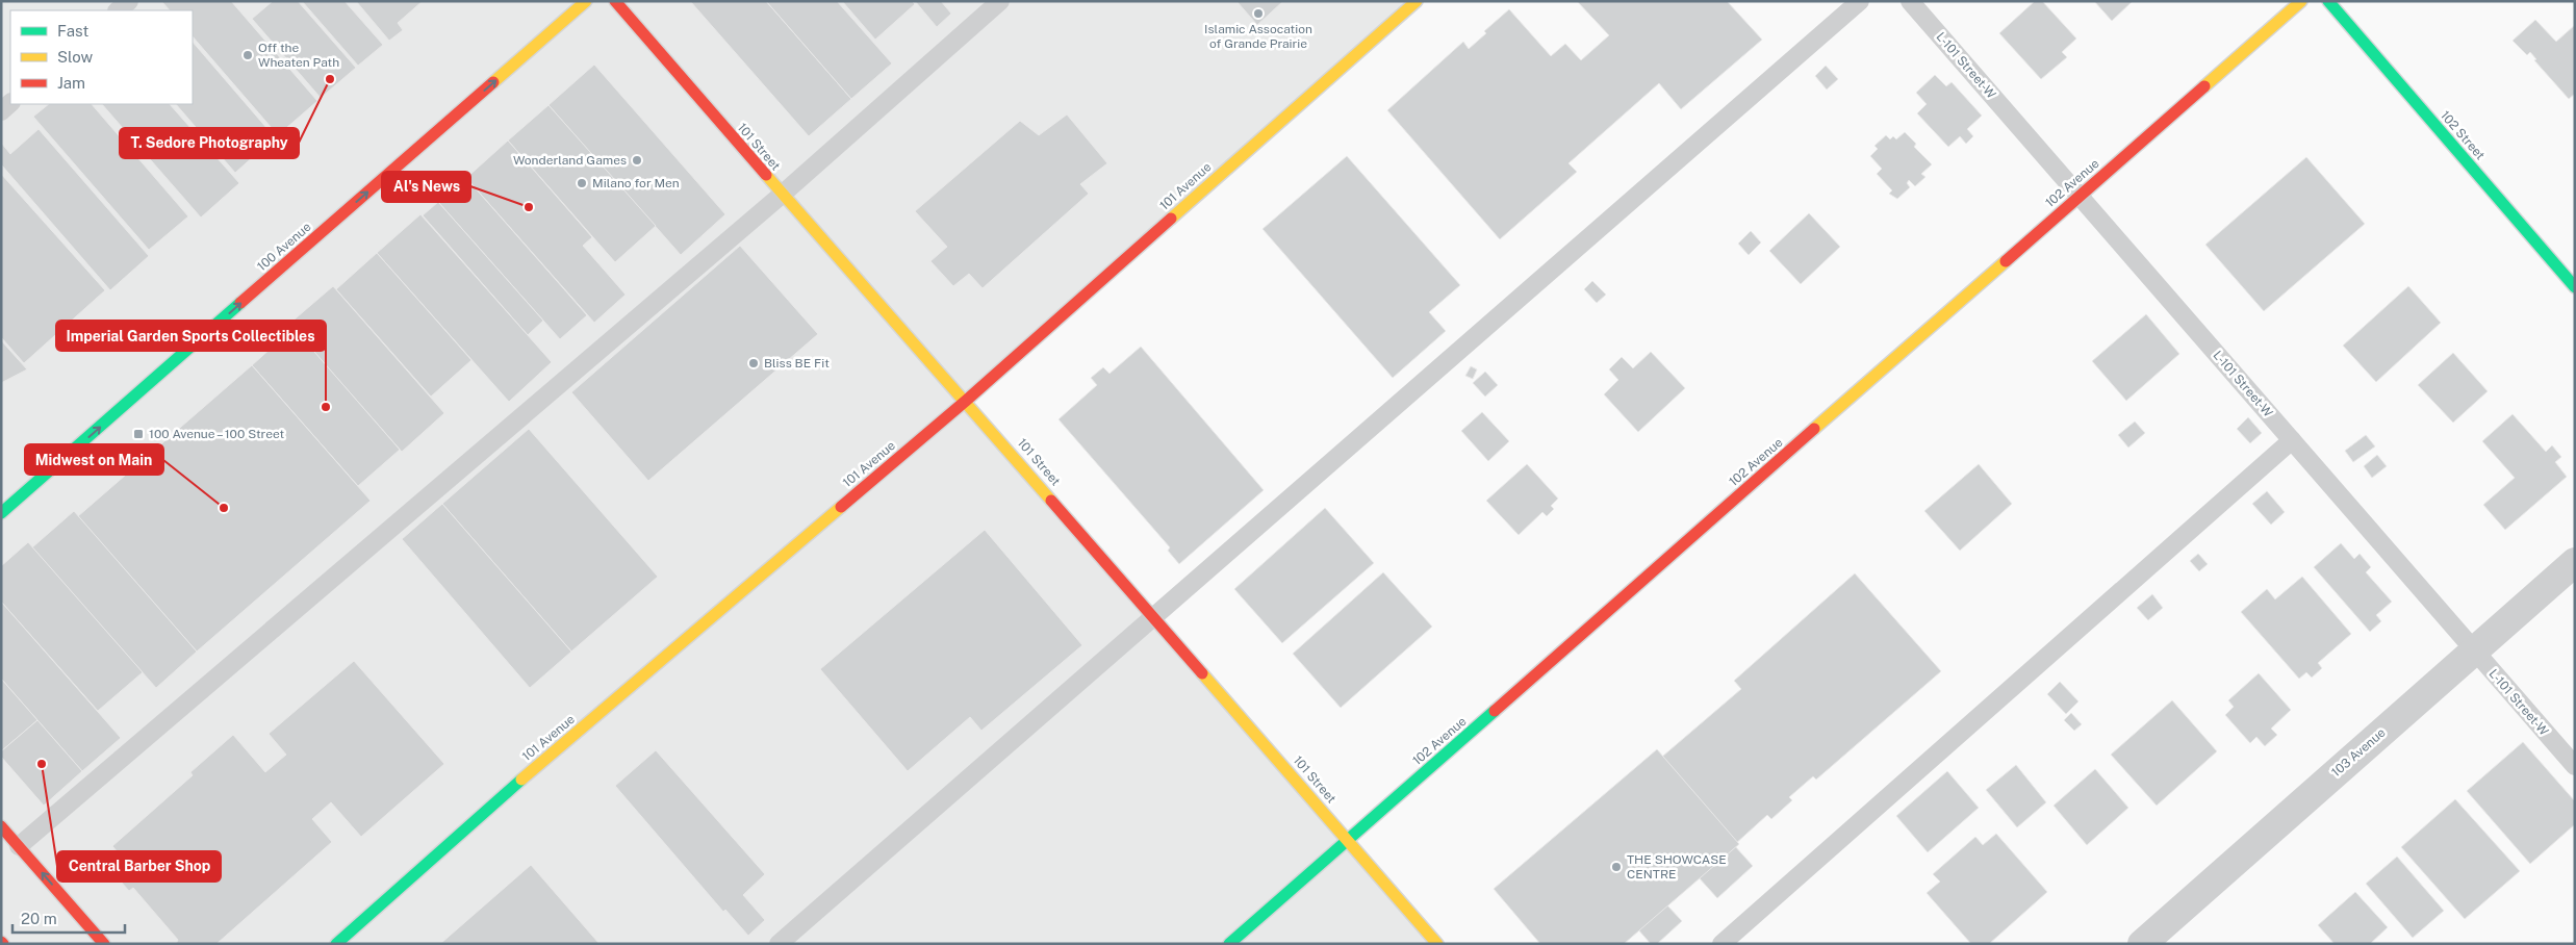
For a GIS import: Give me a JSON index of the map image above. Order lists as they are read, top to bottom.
{
  "streets": {
    "street": [
      "102 Street",
      "101 Street",
      "102 Avenue",
      "101 Avenue",
      "100 Avenue",
      "103 Avenue"
    ],
    "lane": ["L-101 Street-W"]
  },
  "crossings": [
    ["L-101 Street-W", "102 Avenue"],
    ["L-101 Street-W", "103 Avenue"],
    ["101 Street", "102 Avenue"],
    ["101 Street", "101 Avenue"]
  ],
  "one_way": ["100 Avenue"],
  "places": {
    "other": [
      "Islamic Assocation of Grande Prairie",
      "Off the Wheaten Path",
      "T. Sedore Photography",
      "Wonderland Games",
      "Milano for Men",
      "Al's News",
      "Bliss BE Fit",
      "Imperial Garden Sports Collectibles",
      "Midwest on Main",
      "Central Barber Shop",
      "THE SHOWCASE CENTRE"
    ],
    "transit": ["100 Avenue – 100 Street"]
  },
  "legend": ["Fast", "Slow", "Jam"],
  "scale_bar": "20 m"
}
